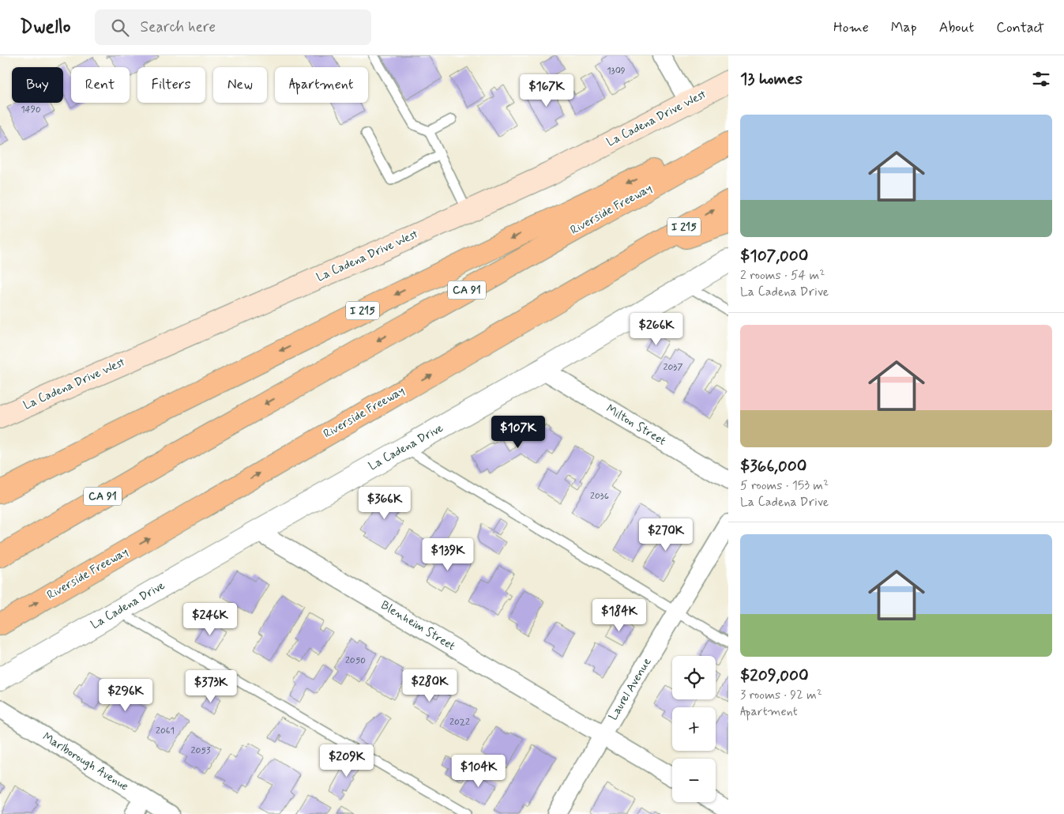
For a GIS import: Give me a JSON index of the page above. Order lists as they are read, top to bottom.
{
  "streets": {
    "highway": ["Riverside Freeway", "I 215", "CA 91"],
    "main road": ["La Cadena Drive West"],
    "street": [
      "Milton Street",
      "La Cadena Drive",
      "Blenheim Street",
      "Laurel Avenue",
      "Marlborough Avenue"
    ]
  },
  "crossings": [
    ["Milton Street", "La Cadena Drive"],
    ["La Cadena Drive", "Blenheim Street"],
    ["Blenheim Street", "Laurel Avenue"]
  ],
  "house_numbers": [
    "1309",
    "1490",
    "2037",
    "2036",
    "2050",
    "2022",
    "2061",
    "2053"
  ],
  "page": {
    "header": "Dwello",
    "search": "Search here",
    "nav": [
      "Home",
      "Map",
      "About",
      "Contact"
    ],
    "heading": "13 homes",
    "chip": [
      "Buy",
      "Rent",
      "Filters",
      "New",
      "Apartment"
    ],
    "price": [
      "$167K",
      "$266K",
      "$107K",
      "$366K",
      "$270K",
      "$139K",
      "$184K",
      "$246K",
      "$280K",
      "$373K",
      "$296K",
      "$209K",
      "$104K"
    ],
    "list": [
      {
        "name": "$107,000",
        "note": "2 rooms · 54 m² · La Cadena Drive"
      },
      {
        "name": "$366,000",
        "note": "5 rooms · 153 m² · La Cadena Drive"
      },
      {
        "name": "$209,000",
        "note": "3 rooms · 92 m² · Apartment"
      }
    ],
    "map_buttons": ["+", "−"]
  }
}
